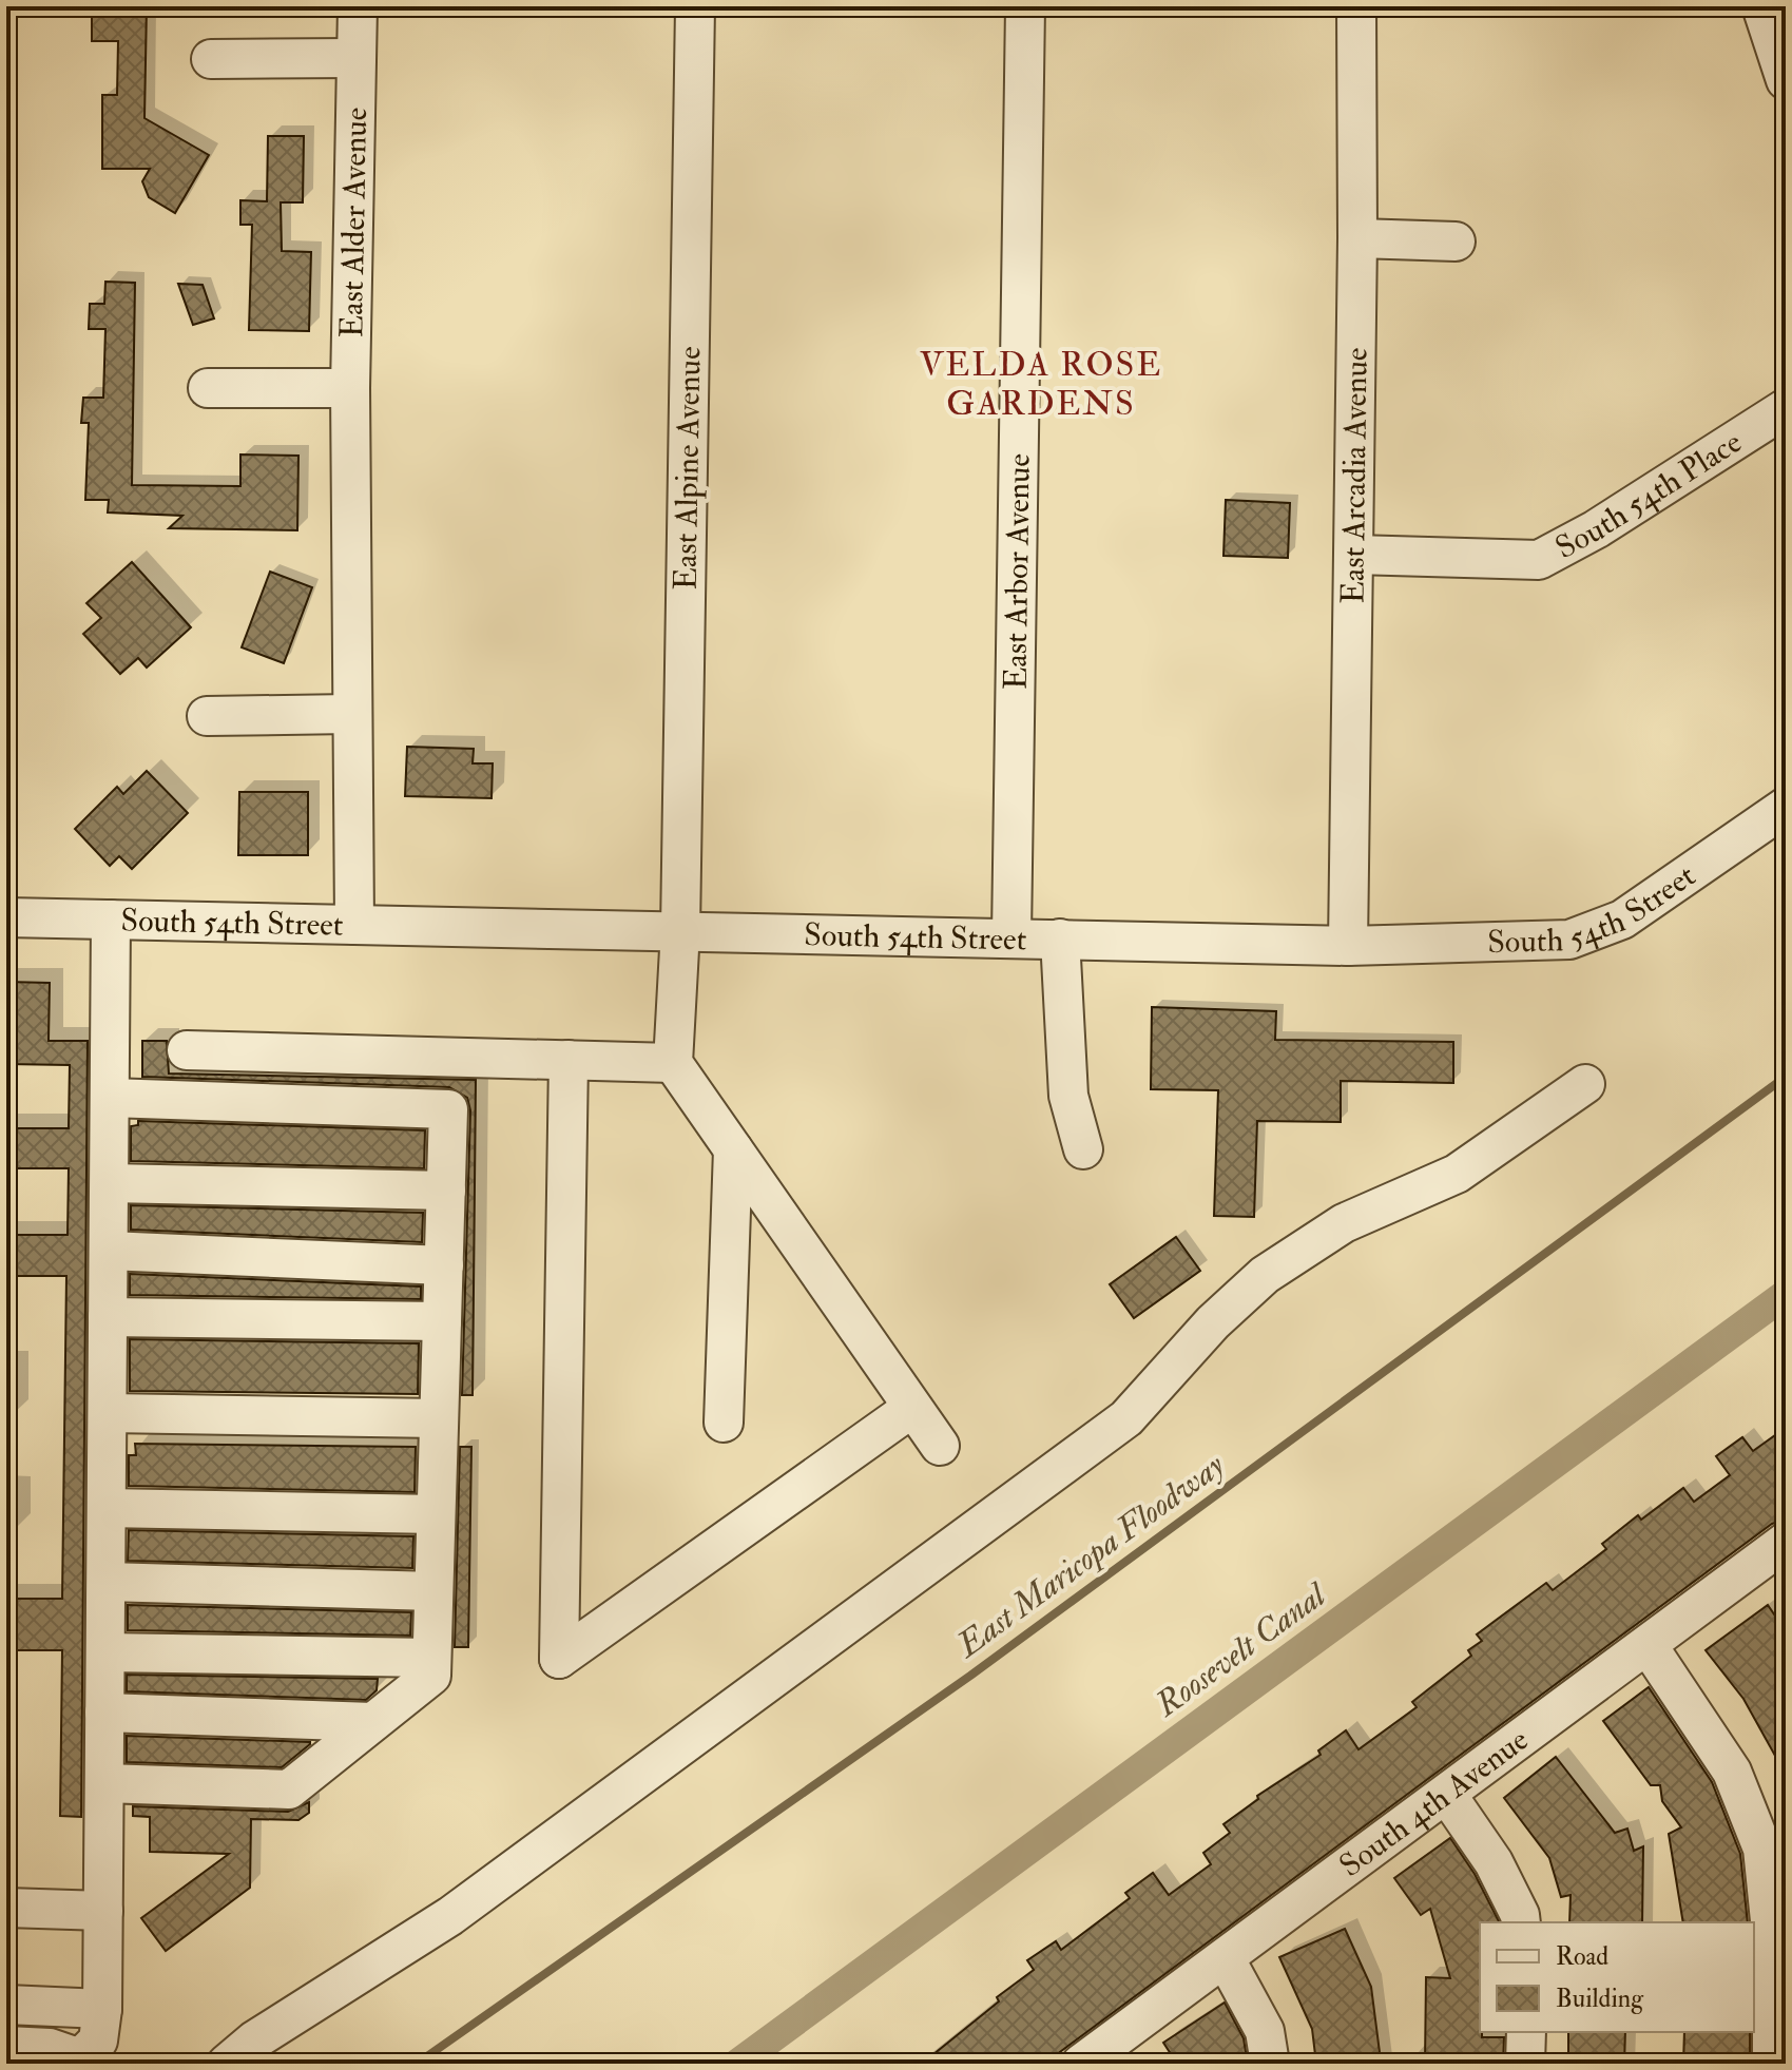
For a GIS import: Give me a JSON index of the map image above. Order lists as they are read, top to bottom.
{
  "streets": {
    "street": [
      "East Alder Avenue",
      "East Alpine Avenue",
      "East Arcadia Avenue",
      "South 54th Place",
      "East Arbor Avenue",
      "South 54th Street",
      "South 4th Avenue"
    ]
  },
  "crossings": [
    ["East Alder Avenue", "South 54th Street"],
    ["East Alpine Avenue", "South 54th Street"],
    ["East Arcadia Avenue", "South 54th Place"],
    ["East Arcadia Avenue", "South 54th Street"],
    ["East Arbor Avenue", "South 54th Street"]
  ],
  "districts": ["VELDA ROSE GARDENS"],
  "water": ["East Maricopa Floodway", "Roosevelt Canal"],
  "legend": ["Road", "Building"]
}
